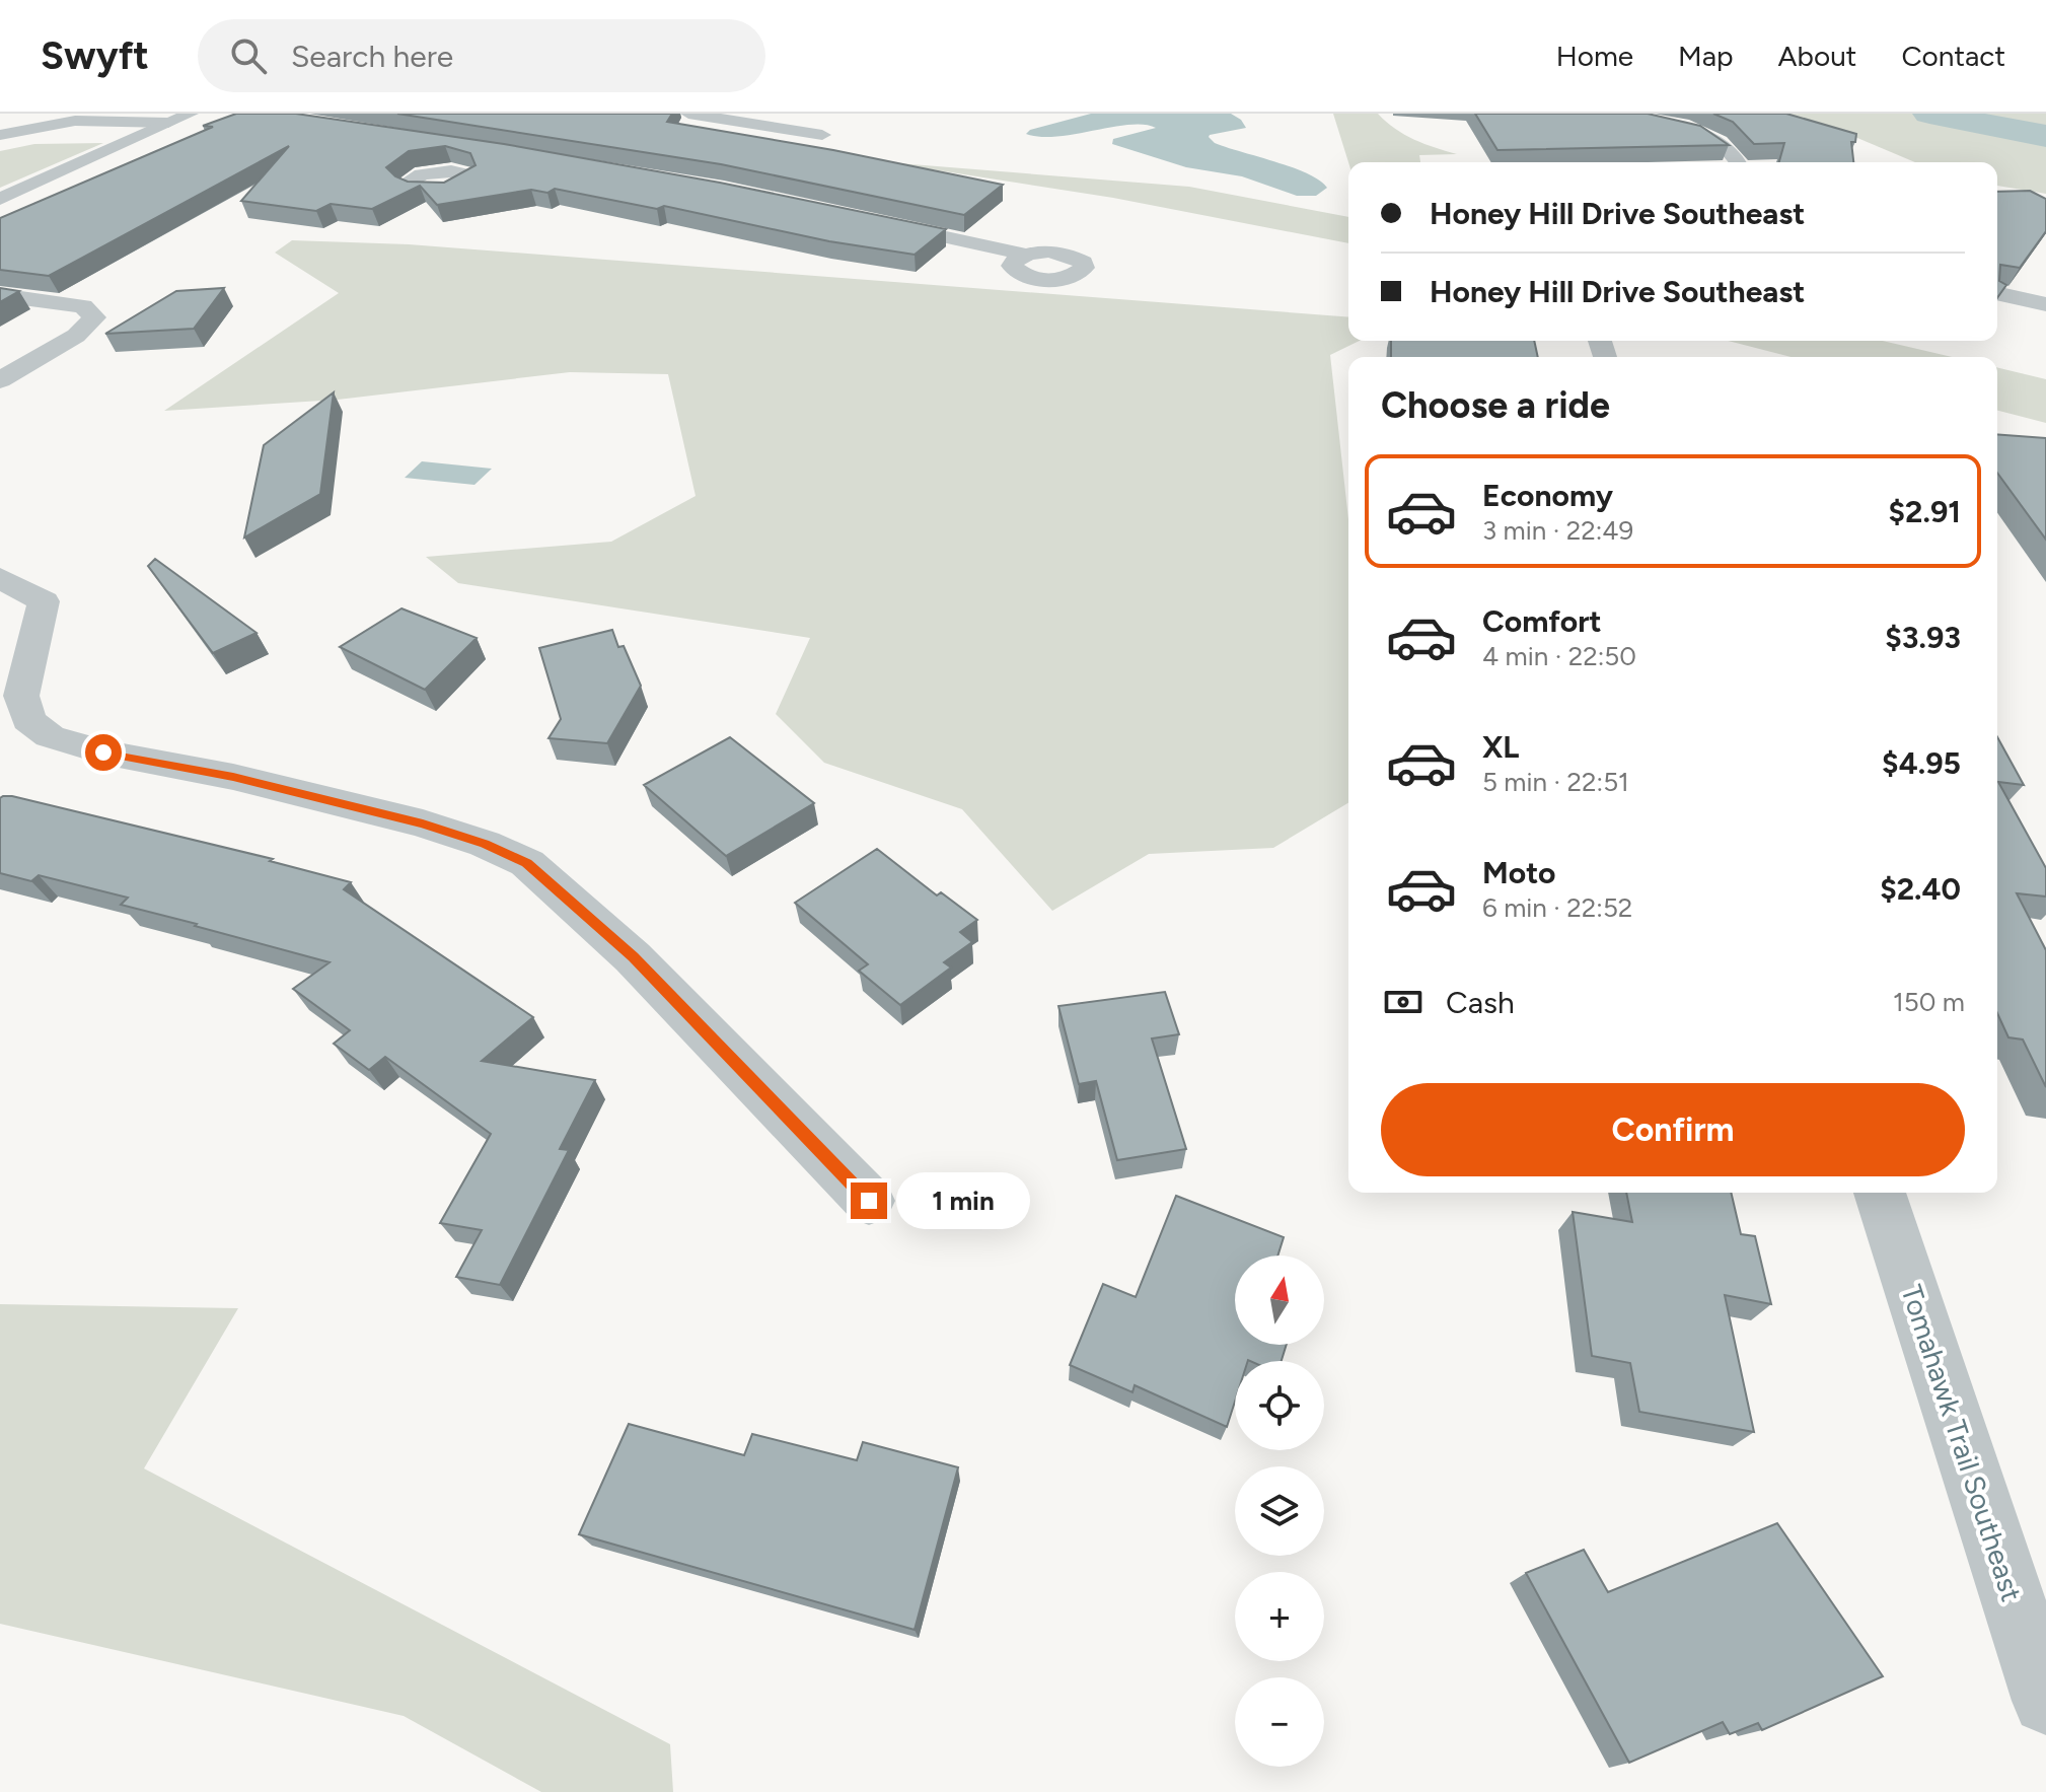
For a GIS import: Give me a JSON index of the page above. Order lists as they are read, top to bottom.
{
  "streets": {
    "street": ["Tomahawk Trail Southeast"]
  },
  "north": "top",
  "page": {
    "header": "Swyft",
    "search": "Search here",
    "nav": [
      "Home",
      "Map",
      "About",
      "Contact"
    ],
    "banner": ["Honey Hill Drive Southeast", "Honey Hill Drive Southeast"],
    "heading": "Choose a ride",
    "list": [
      {
        "name": "Economy",
        "note": "3 min · 22:49",
        "value": "$2.91"
      },
      {
        "name": "Comfort",
        "note": "4 min · 22:50",
        "value": "$3.93"
      },
      {
        "name": "XL",
        "note": "5 min · 22:51",
        "value": "$4.95"
      },
      {
        "name": "Moto",
        "note": "6 min · 22:52",
        "value": "$2.40"
      }
    ],
    "pay": ["Cash", "150 m"],
    "buttons": "Confirm",
    "bubble": "1 min",
    "map_buttons": ["+", "−"]
  }
}
